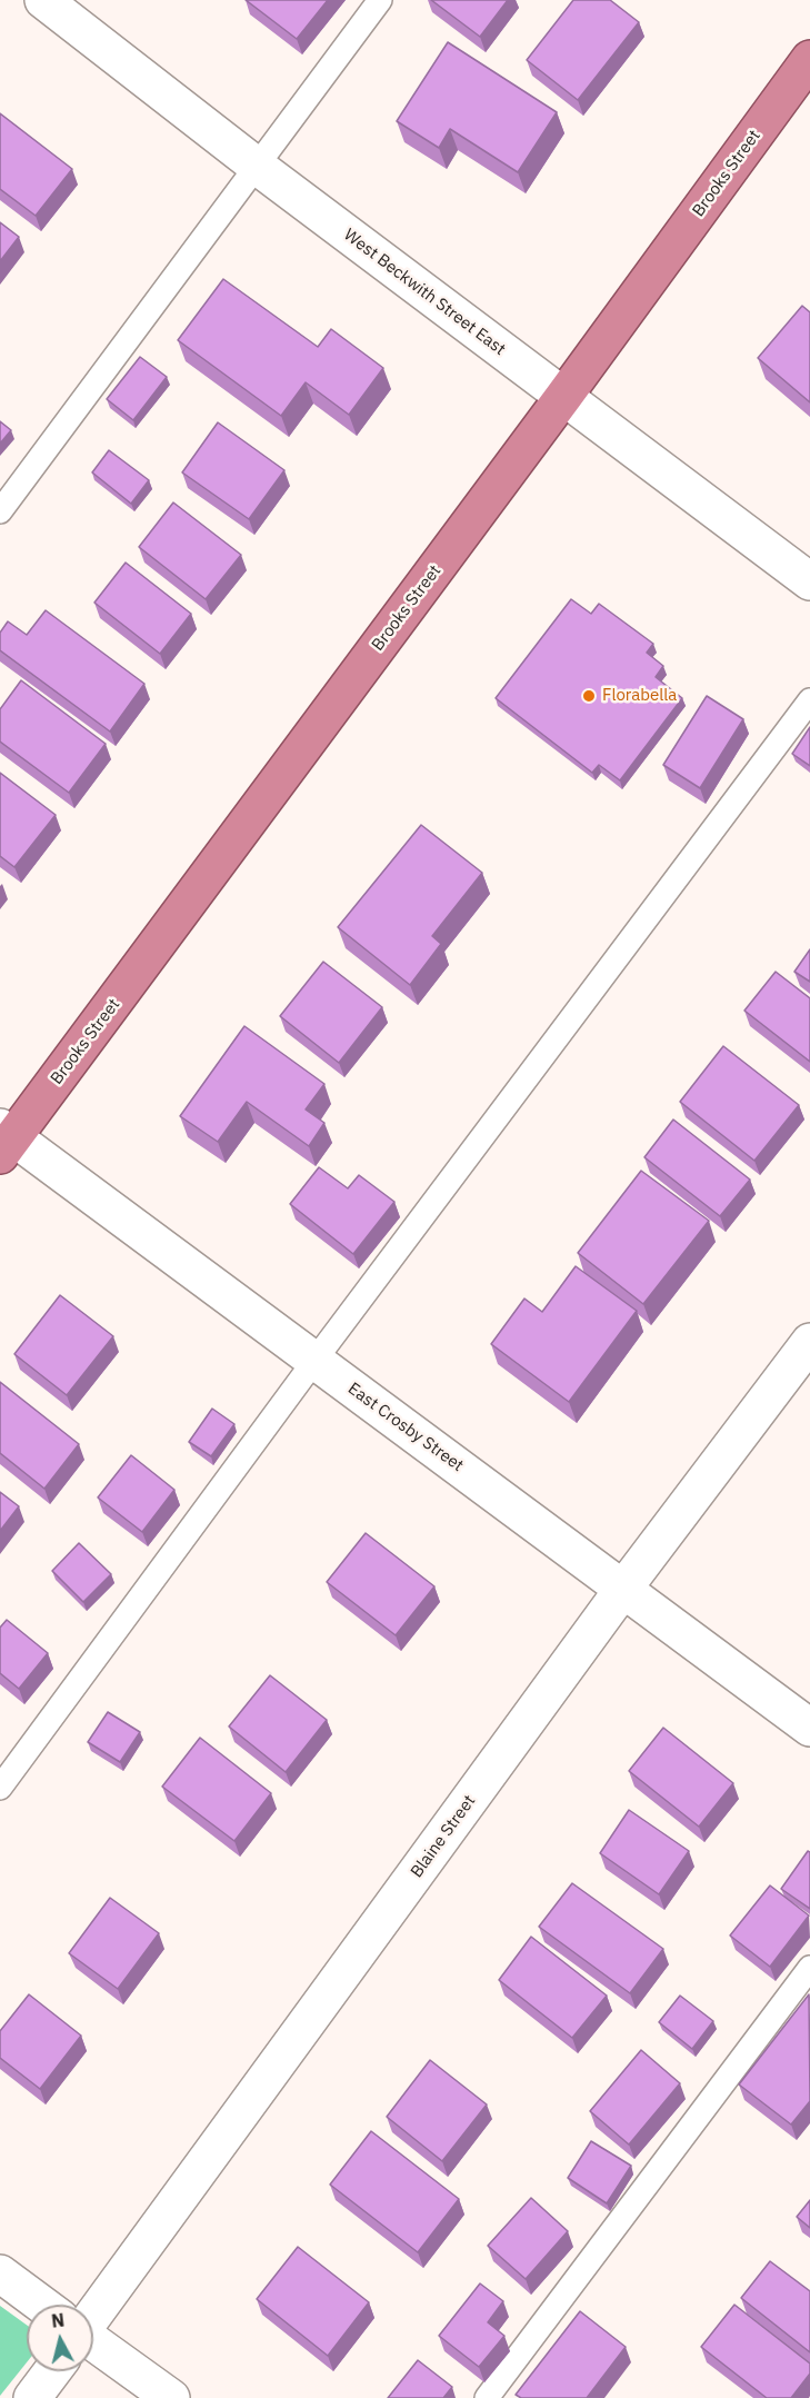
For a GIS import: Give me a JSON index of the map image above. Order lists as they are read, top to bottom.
{
  "streets": {
    "highway": ["Brooks Street"],
    "street": ["West Beckwith Street East", "East Crosby Street", "Blaine Street"]
  },
  "crossings": [
    ["Brooks Street", "West Beckwith Street East"],
    ["Brooks Street", "East Crosby Street"],
    ["East Crosby Street", "Blaine Street"]
  ],
  "places": ["Florabella"],
  "north": "top"
}
